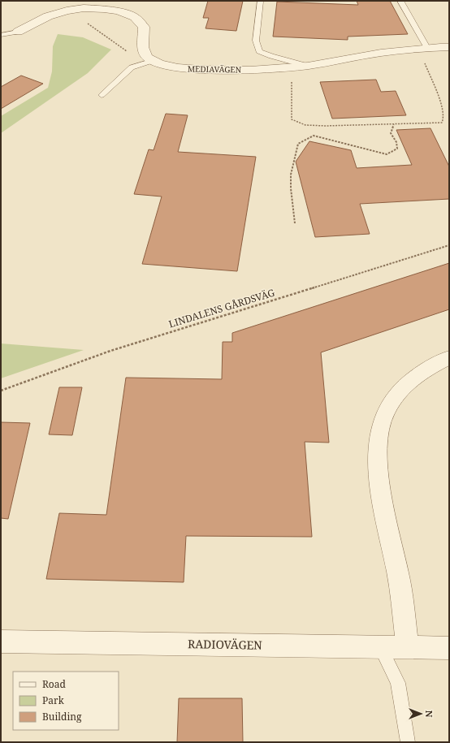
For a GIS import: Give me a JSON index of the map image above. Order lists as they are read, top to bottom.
{
  "streets": {
    "street": ["MEDIAVÄGEN", "RADIOVÄGEN"],
    "path": ["LINDALENS GÅRDSVÄG"]
  },
  "legend": ["Road", "Park", "Building"],
  "north": "right"
}
